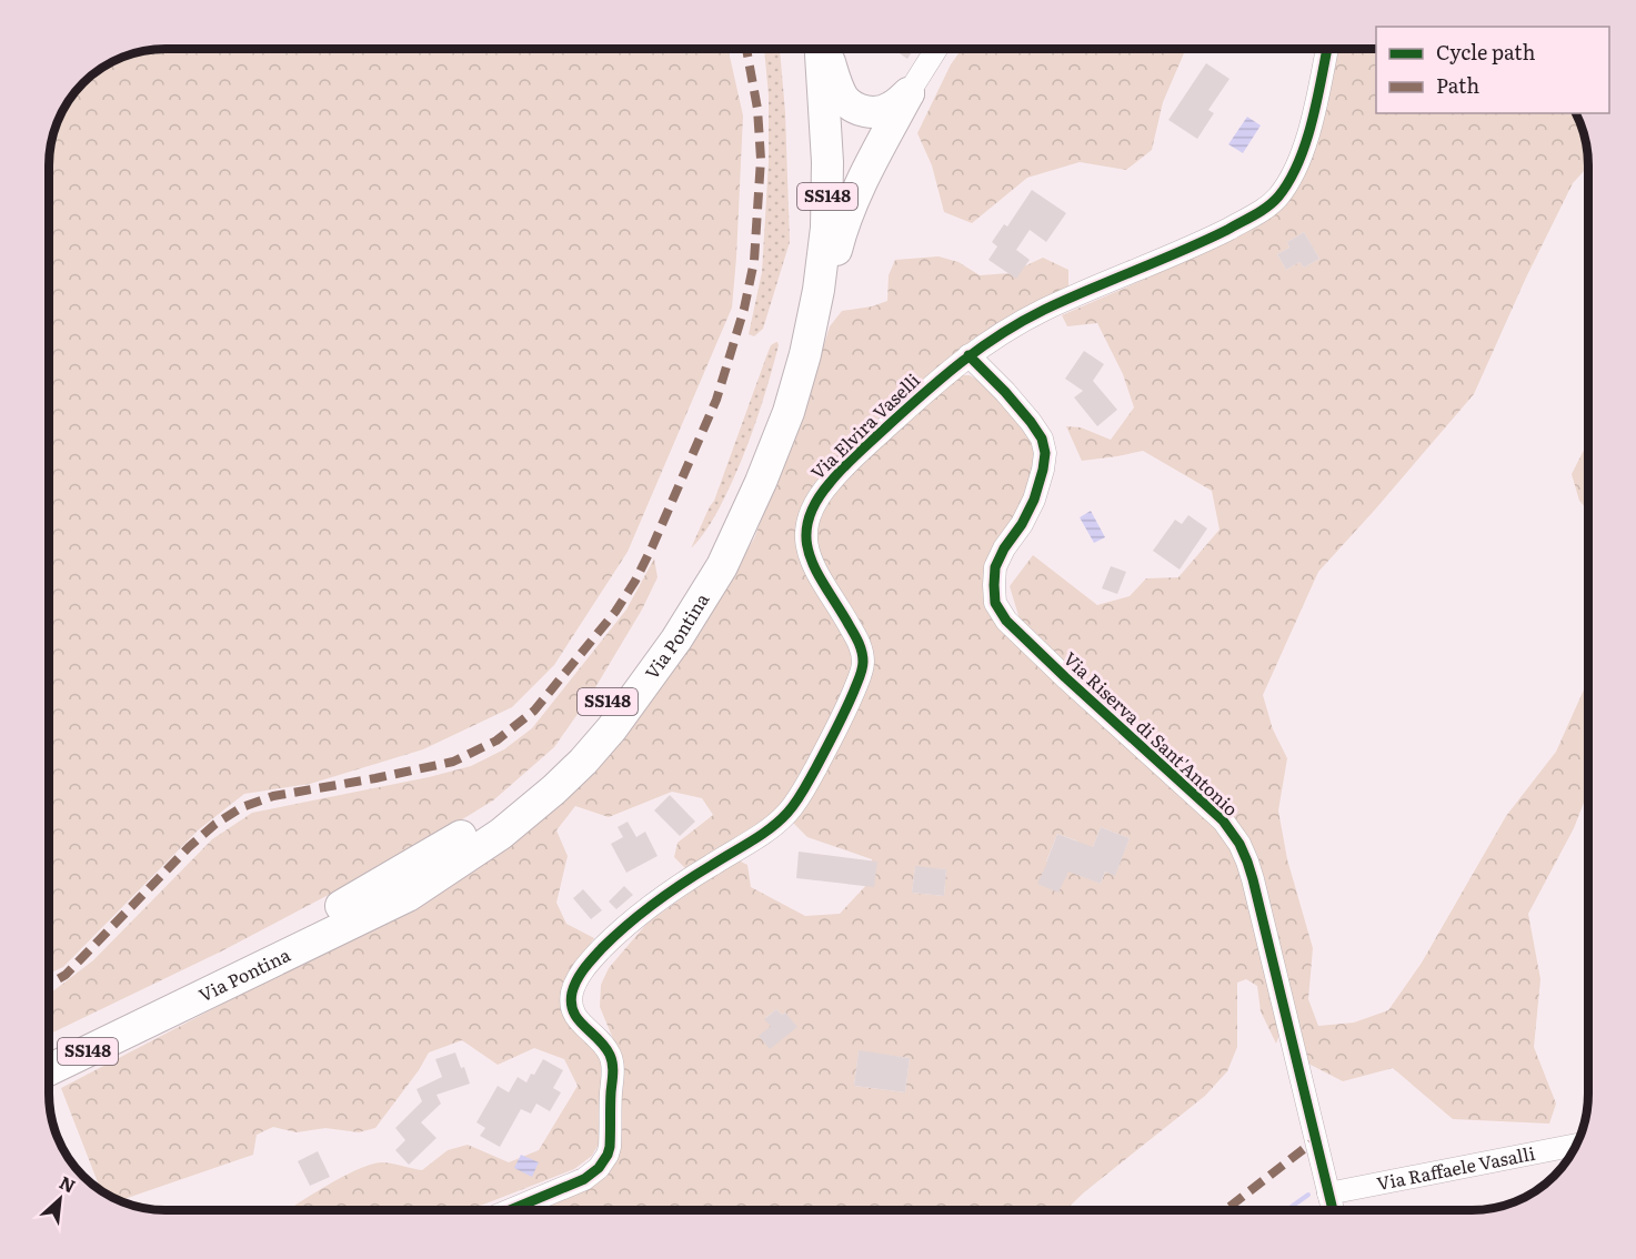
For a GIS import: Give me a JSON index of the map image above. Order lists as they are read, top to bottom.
{
  "streets": {
    "highway": ["SS148", "Via Pontina"],
    "street": ["Via Elvira Vaselli", "Via Riserva di Sant'Antonio", "Via Raffaele Vasalli"]
  },
  "crossings": [
    ["Via Elvira Vaselli", "Via Riserva di Sant'Antonio"],
    ["Via Riserva di Sant'Antonio", "Via Raffaele Vasalli"]
  ],
  "legend": ["Cycle path", "Path"],
  "north": "top right"
}
